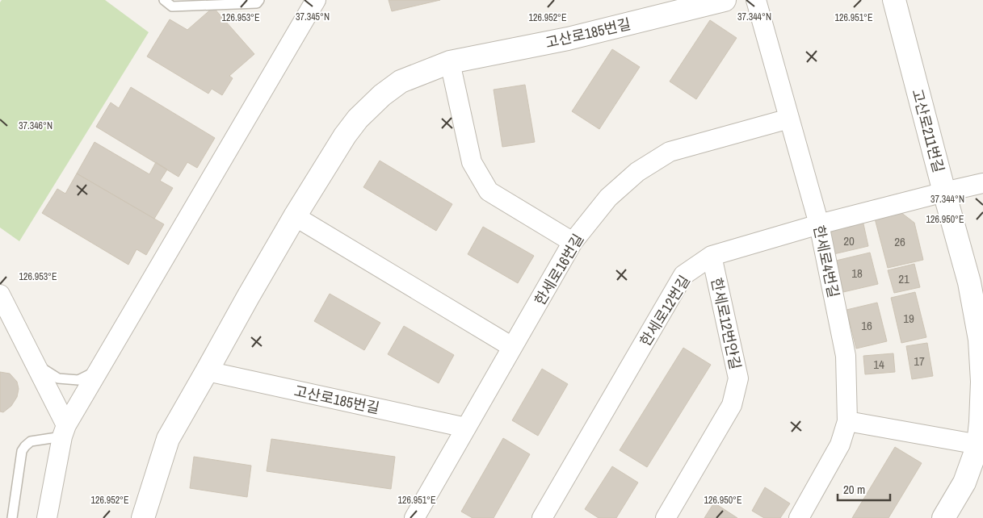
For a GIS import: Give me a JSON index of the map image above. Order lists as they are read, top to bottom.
{
  "streets": {
    "street": [
      "고산로185번길",
      "고산로211번길",
      "한세로4번길",
      "한세로16번길",
      "한세로12번길",
      "한세로12번안길"
    ]
  },
  "crossings": [
    ["고산로185번길", "한세로16번길"],
    ["고산로211번길", "한세로12번길"],
    ["한세로4번길", "한세로16번길"],
    ["한세로4번길", "한세로12번길"],
    ["한세로12번길", "한세로12번안길"]
  ],
  "house_numbers": [
    "20",
    "26",
    "18",
    "21",
    "19",
    "16",
    "17",
    "14"
  ],
  "scale_bar": "20 m",
  "coordinates": [
    "37.345°N",
    "37.344°N",
    "126.953°E",
    "126.952°E",
    "126.951°E",
    "37.346°N",
    "126.950°E"
  ]
}
